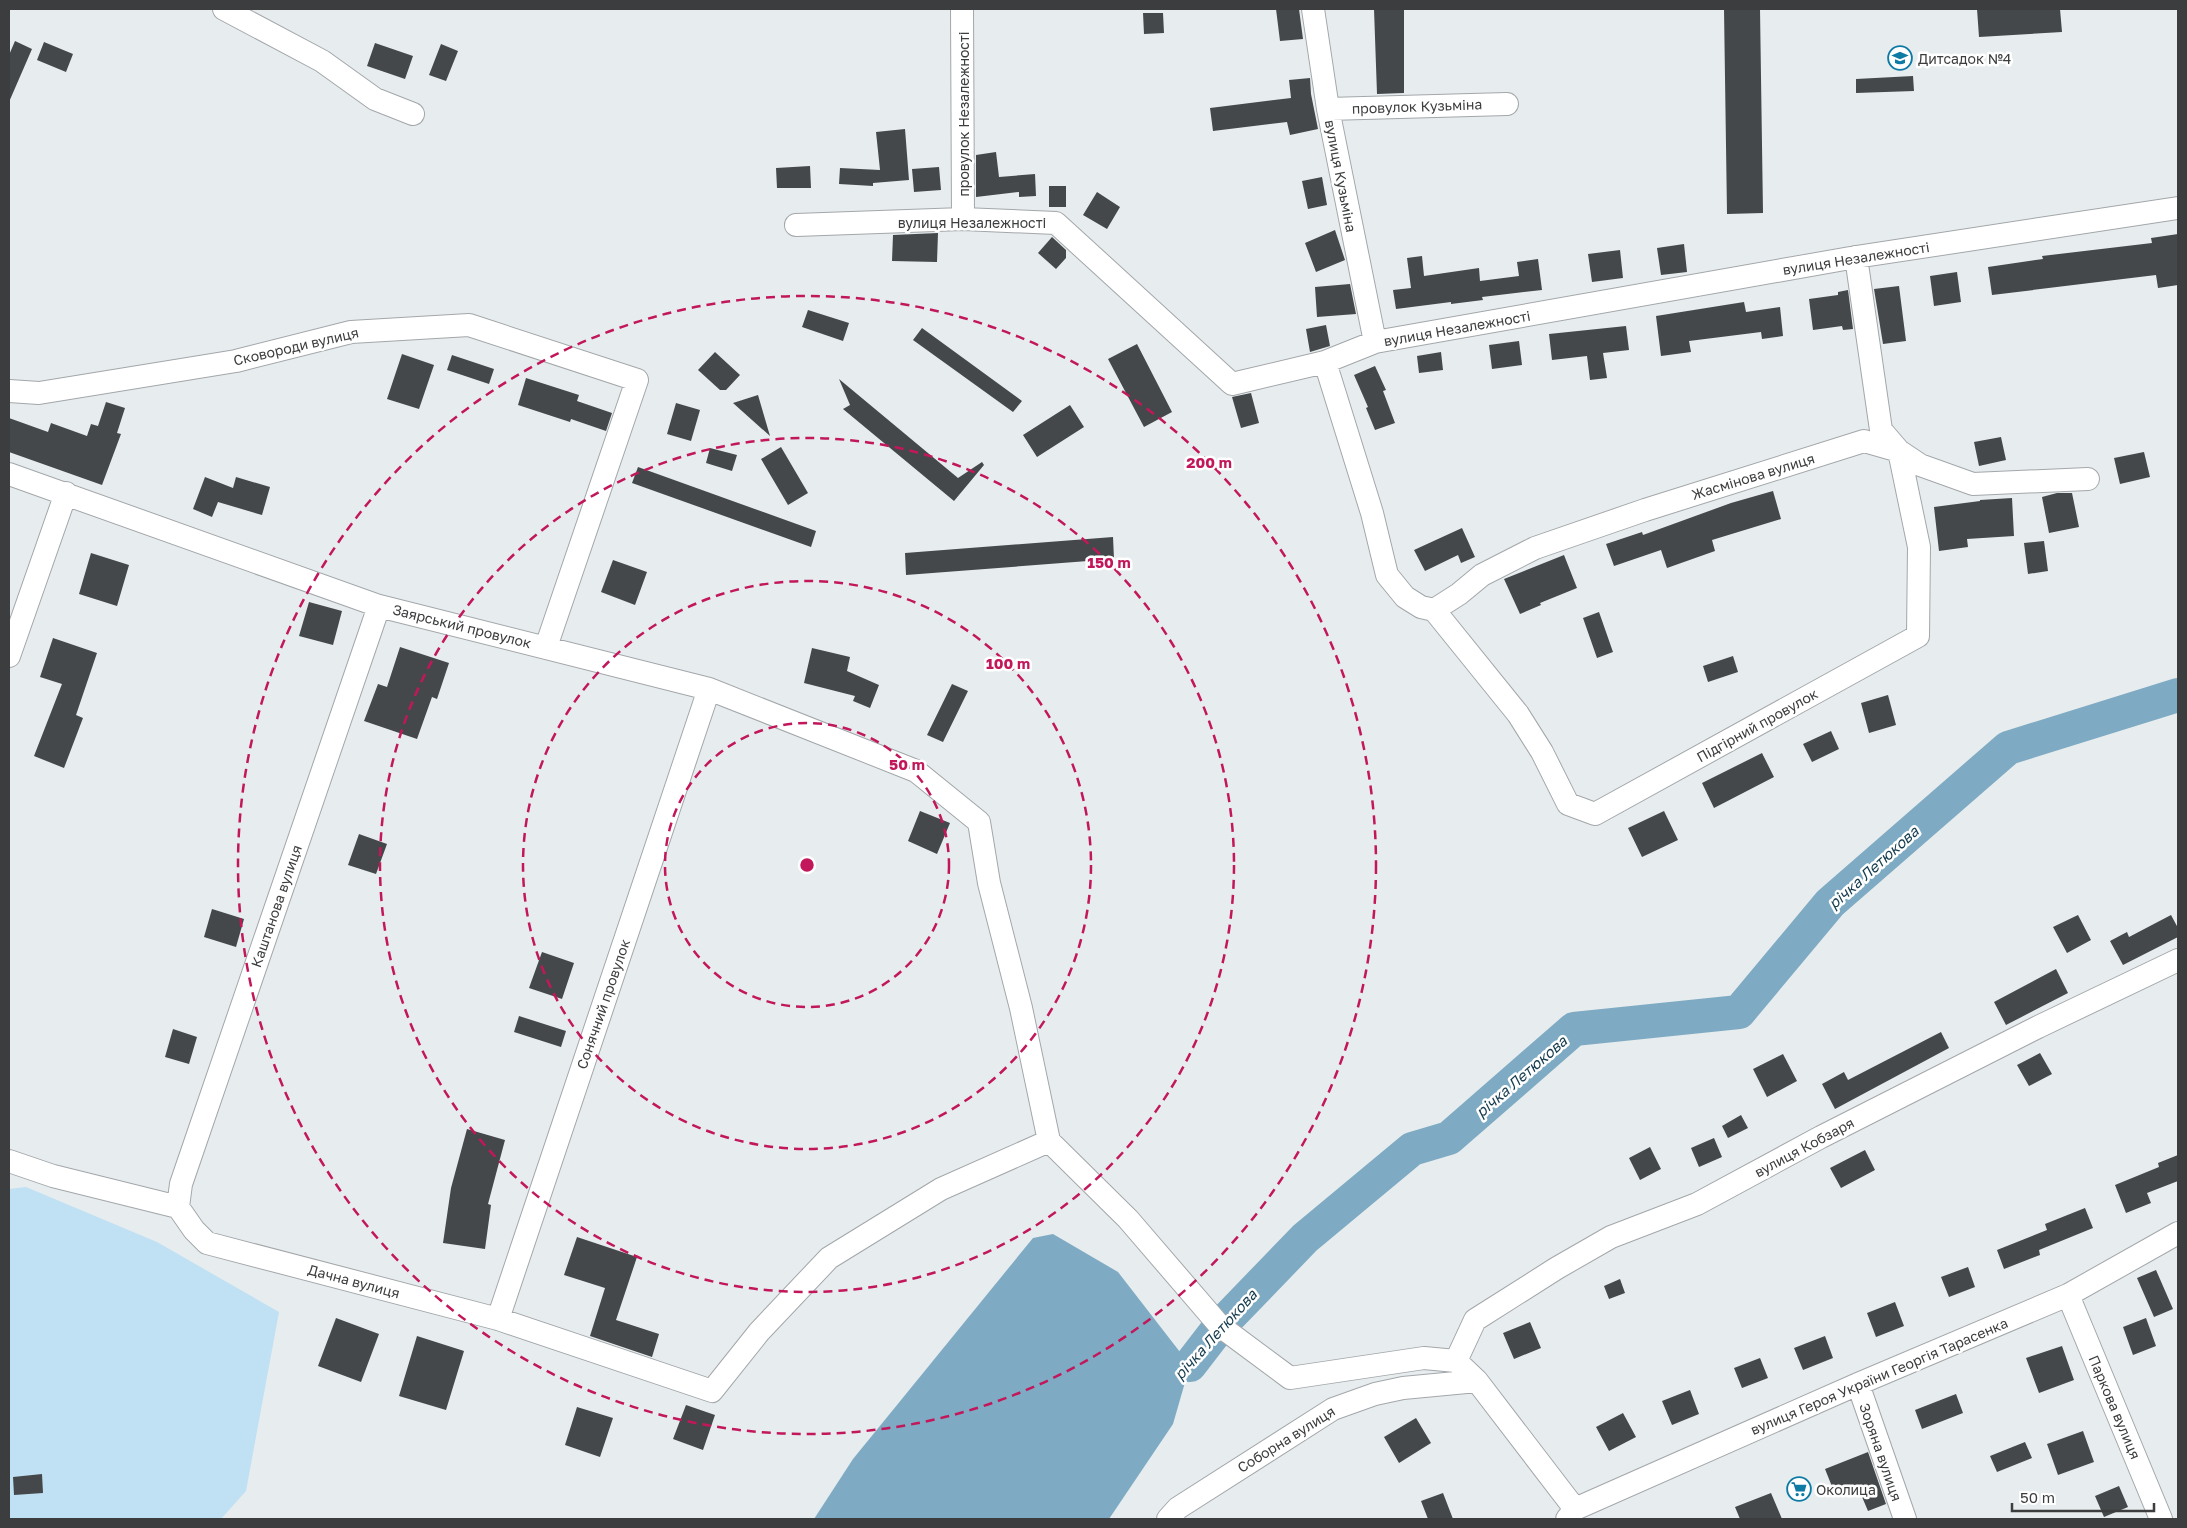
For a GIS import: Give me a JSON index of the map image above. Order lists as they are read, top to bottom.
{
  "streets": {
    "street": [
      "провулок Кузьміна",
      "провулок Незалежності",
      "вулиця Кузьміна",
      "вулиця Незалежності",
      "Сковороди вулиця",
      "Жасмінова вулиця",
      "Заярський провулок",
      "Підгірний провулок",
      "Каштанова вулиця",
      "Сонячний провулок",
      "вулиця Кобзаря",
      "Дачна вулиця",
      "вулиця Героя України Георгія Тарасенка",
      "Паркова вулиця",
      "Соборна вулиця",
      "Зоряна вулиця"
    ]
  },
  "crossings": [
    ["провулок Кузьміна", "вулиця Кузьміна"],
    ["провулок Незалежності", "вулиця Незалежності"],
    ["вулиця Кузьміна", "вулиця Незалежності"],
    ["Сковороди вулиця", "Заярський провулок"],
    ["Жасмінова вулиця", "Підгірний провулок"],
    ["Заярський провулок", "Каштанова вулиця"],
    ["Заярський провулок", "Сонячний провулок"],
    ["Заярський провулок", "Дачна вулиця"],
    ["Каштанова вулиця", "Дачна вулиця"],
    ["Сонячний провулок", "Дачна вулиця"],
    ["вулиця Героя України Георгія Тарасенка", "Паркова вулиця"],
    ["вулиця Героя України Георгія Тарасенка", "Зоряна вулиця"]
  ],
  "water": ["річка Летюкова"],
  "places": {
    "school or university": ["Дитсадок №4"],
    "supermarket": ["Околица"]
  },
  "scale_bar": "50 m",
  "rings": [
    "200 m",
    "150 m",
    "100 m",
    "50 m"
  ]
}
